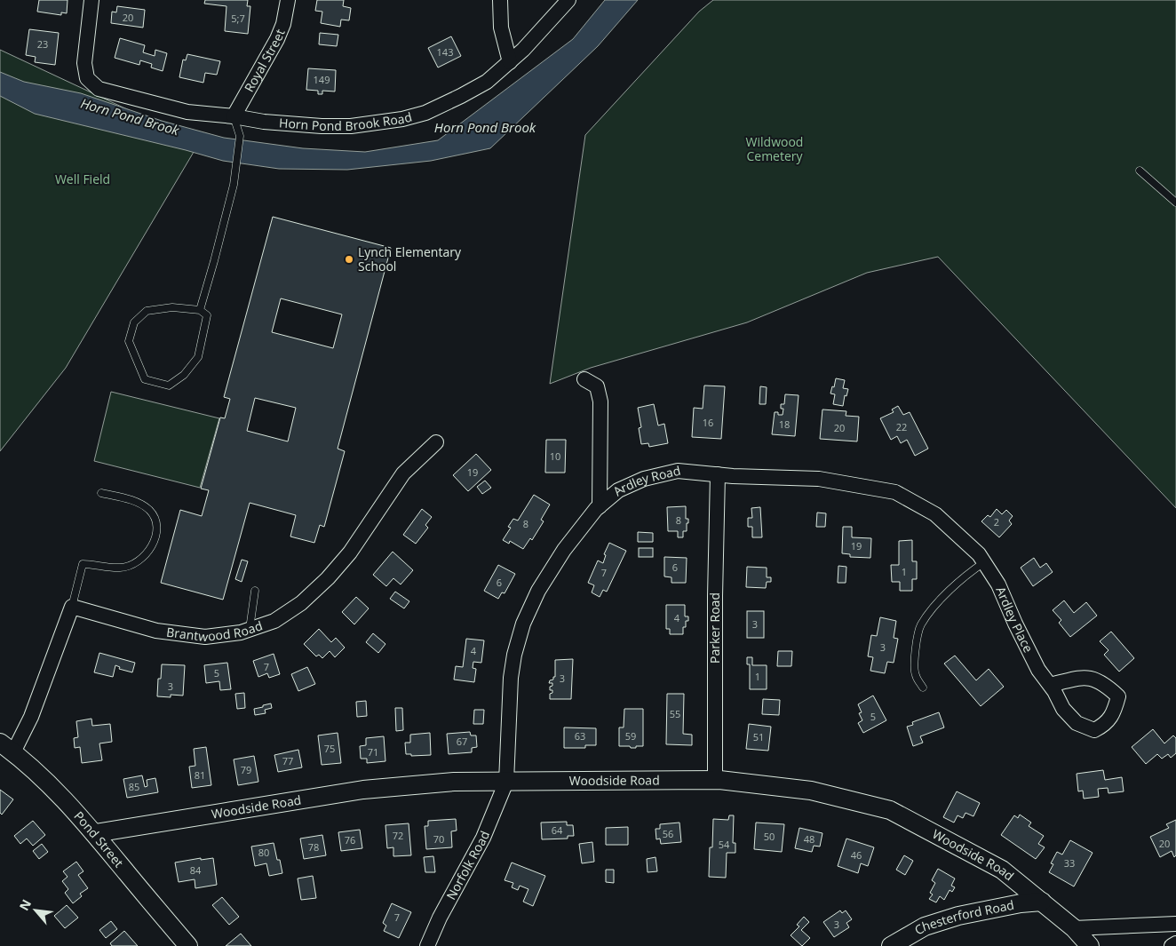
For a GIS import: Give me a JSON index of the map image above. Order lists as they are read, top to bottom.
{
  "streets": {
    "street": [
      "Royal Street",
      "Horn Pond Brook Road",
      "Ardley Road",
      "Ardley Place",
      "Brantwood Road",
      "Parker Road",
      "Woodside Road",
      "Pond Street",
      "Norfolk Road",
      "Chesterford Road"
    ]
  },
  "crossings": [
    ["Royal Street", "Horn Pond Brook Road"],
    ["Ardley Road", "Ardley Place"],
    ["Ardley Road", "Parker Road"],
    ["Ardley Road", "Woodside Road"],
    ["Ardley Road", "Norfolk Road"],
    ["Parker Road", "Woodside Road"],
    ["Woodside Road", "Pond Street"],
    ["Woodside Road", "Norfolk Road"],
    ["Woodside Road", "Chesterford Road"]
  ],
  "water": ["Horn Pond Brook"],
  "parks": ["Wildwood Cemetery", "Well Field"],
  "places": ["Lynch Elementary School"],
  "house_numbers": [
    "20",
    "5;7",
    "23",
    "143",
    "149",
    "16",
    "18",
    "22",
    "20",
    "10",
    "19",
    "8",
    "2",
    "8",
    "19",
    "6",
    "1",
    "7",
    "6",
    "4",
    "3",
    "3",
    "4",
    "7",
    "5",
    "1",
    "3",
    "3",
    "55",
    "5",
    "63",
    "59",
    "51",
    "67",
    "75",
    "71",
    "77",
    "79",
    "81",
    "85",
    "64",
    "56",
    "72",
    "50",
    "70",
    "48",
    "76",
    "20",
    "54",
    "78",
    "80",
    "46",
    "33",
    "84",
    "7",
    "3"
  ],
  "north": "top left"
}
